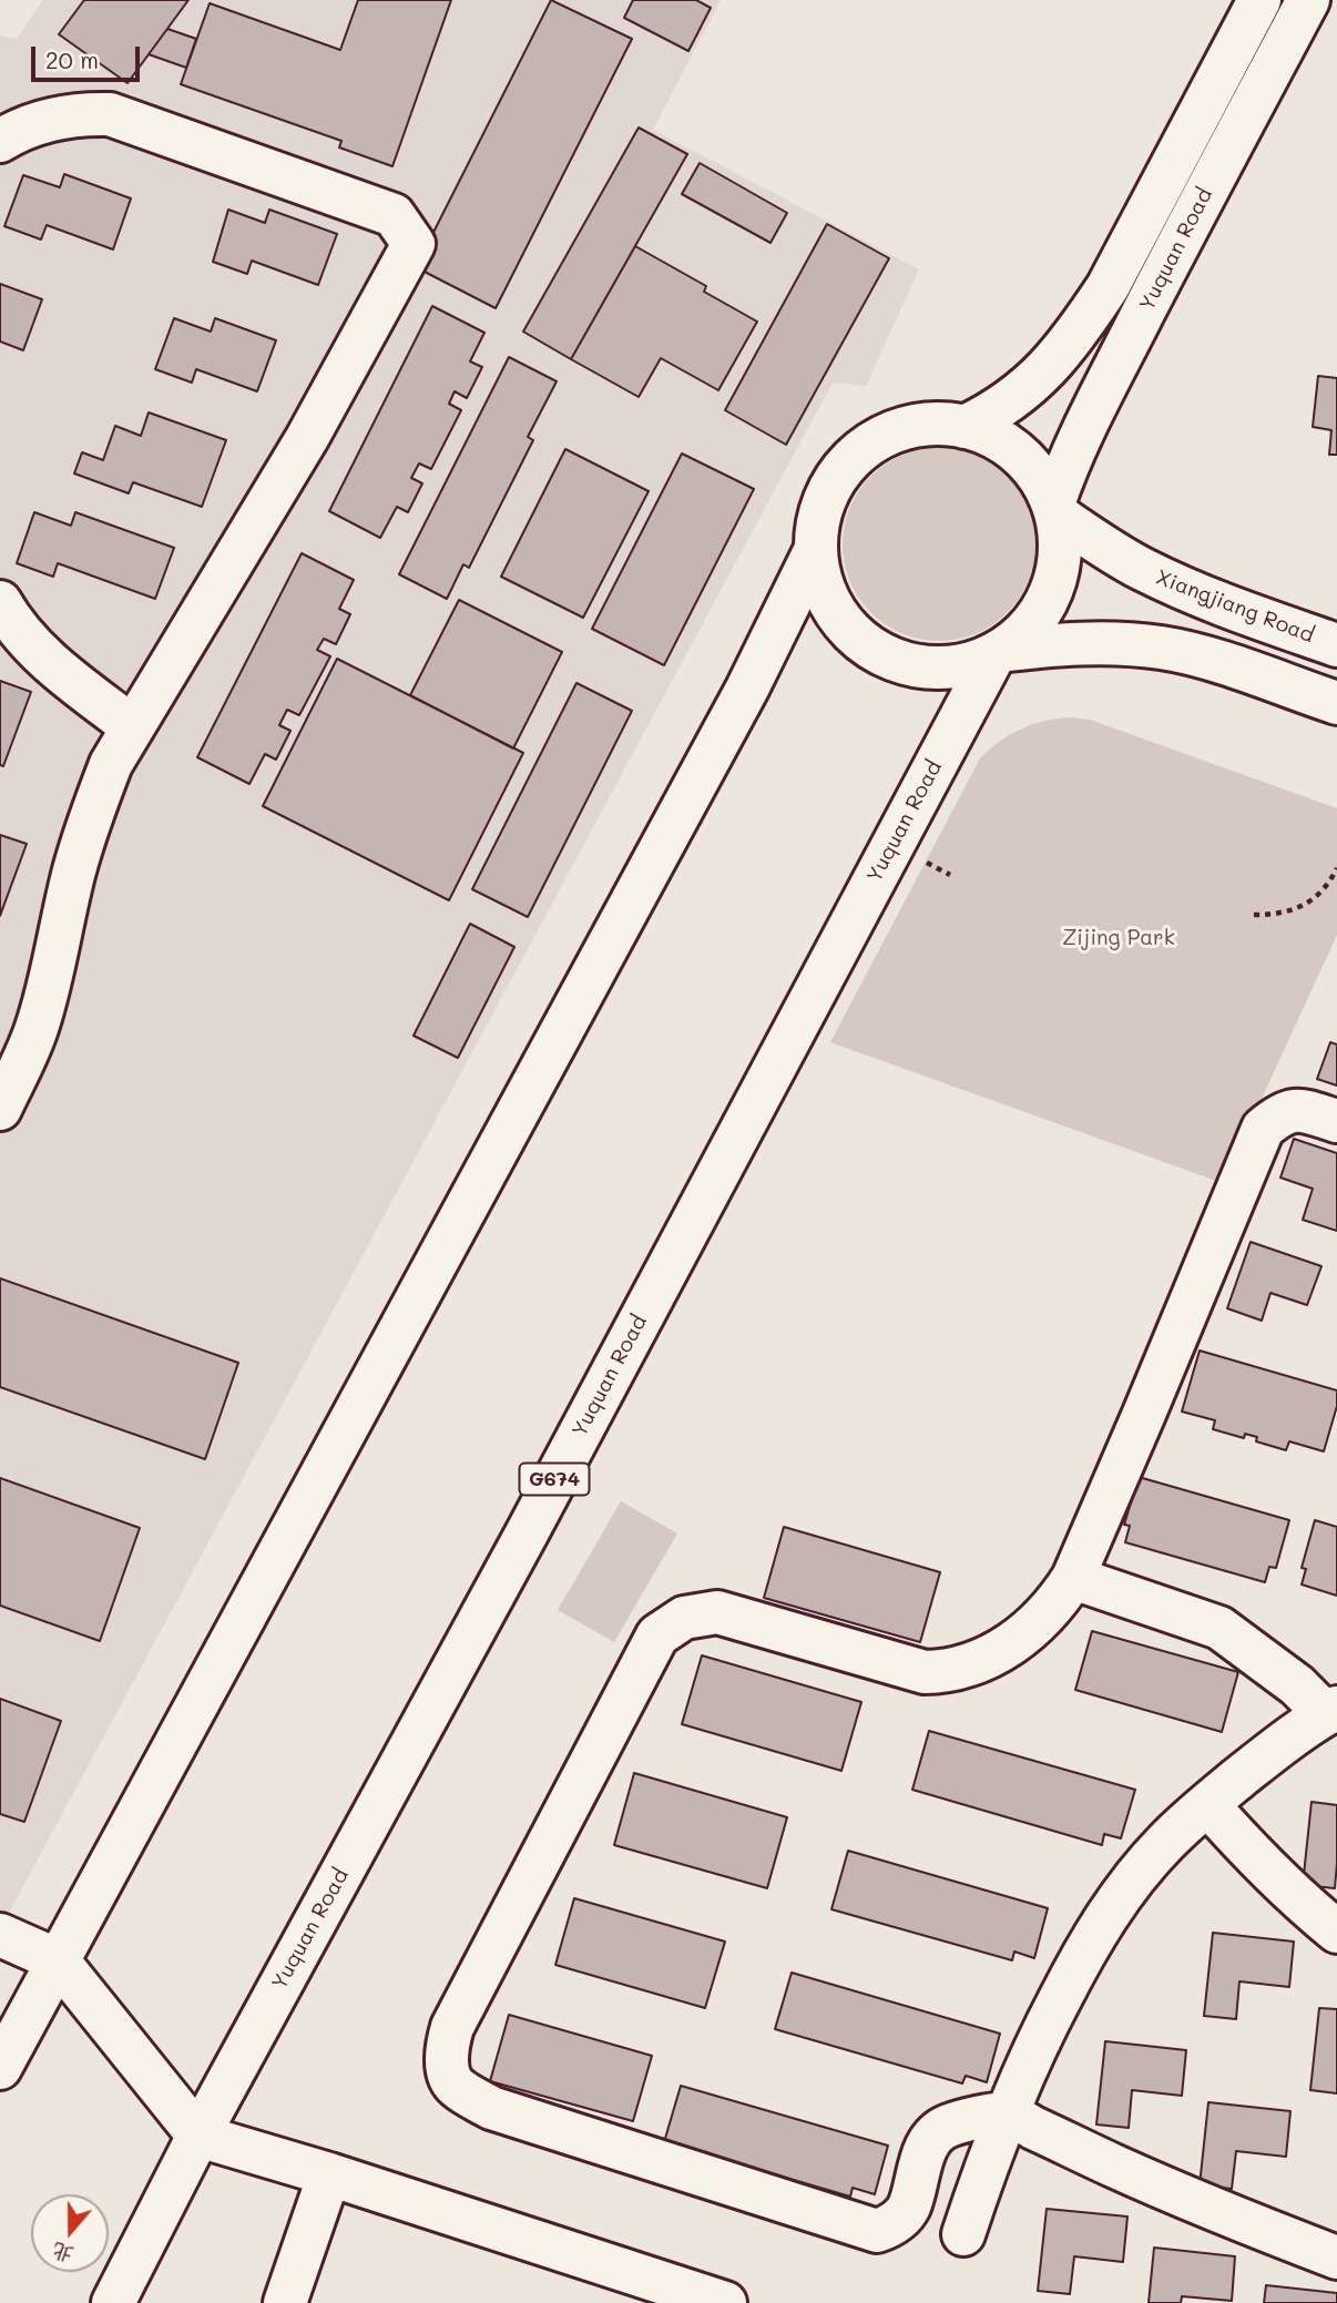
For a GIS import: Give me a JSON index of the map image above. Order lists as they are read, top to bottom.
{
  "streets": {
    "main road": ["Yuquan Road", "Xiangjiang Road", "G674"]
  },
  "crossings": [
    ["Yuquan Road", "Xiangjiang Road"]
  ],
  "parks": ["Zijing Park"],
  "scale_bar": "20 m",
  "north": "bottom"
}
